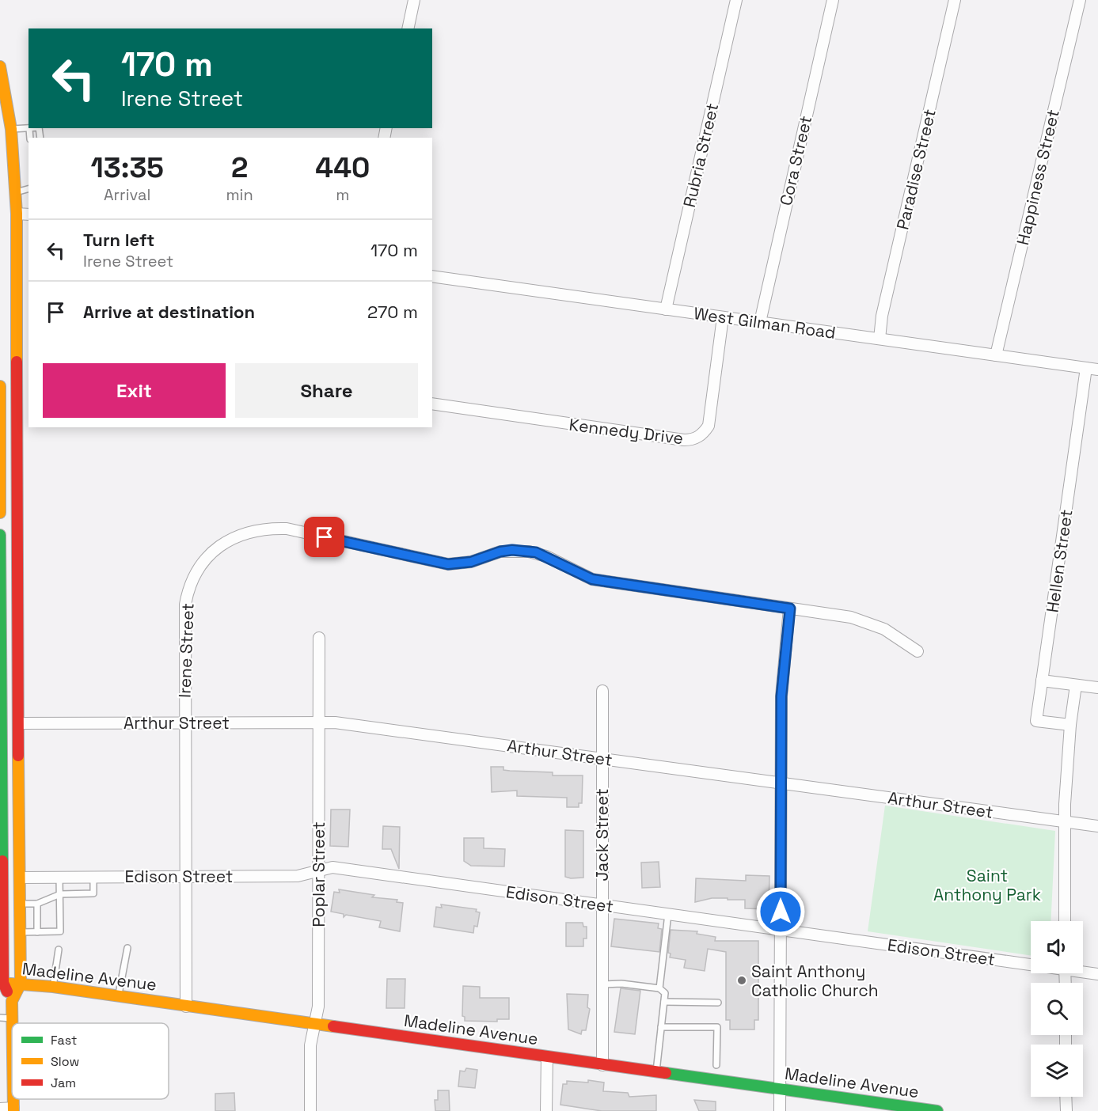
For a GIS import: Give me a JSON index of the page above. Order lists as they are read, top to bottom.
{
  "streets": {
    "main road": ["Madeline Avenue"],
    "street": [
      "Rubria Street",
      "Cora Street",
      "Paradise Street",
      "Happiness Street",
      "West Gilman Road",
      "Kennedy Drive",
      "Hellen Street",
      "Irene Street",
      "Arthur Street",
      "Jack Street",
      "Poplar Street",
      "Edison Street"
    ]
  },
  "crossings": [
    ["Rubria Street", "West Gilman Road"],
    ["Cora Street", "West Gilman Road"],
    ["Paradise Street", "West Gilman Road"],
    ["Happiness Street", "West Gilman Road"],
    ["West Gilman Road", "Kennedy Drive"],
    ["West Gilman Road", "Hellen Street"],
    ["Irene Street", "Arthur Street"],
    ["Irene Street", "Edison Street"],
    ["Irene Street", "Madeline Avenue"],
    ["Arthur Street", "Jack Street"],
    ["Arthur Street", "Poplar Street"],
    ["Jack Street", "Edison Street"],
    ["Jack Street", "Madeline Avenue"],
    ["Poplar Street", "Edison Street"],
    ["Poplar Street", "Madeline Avenue"]
  ],
  "parks": ["Saint Anthony Park"],
  "places": ["Saint Anthony Catholic Church"],
  "legend": ["Fast", "Slow", "Jam"],
  "page": {
    "turn": ["170 m", "Irene Street"],
    "eta": [
      "13:35",
      "Arrival",
      "2",
      "min",
      "440",
      "m"
    ],
    "list": [
      {
        "name": "Turn left",
        "note": "Irene Street",
        "value": "170 m"
      },
      {
        "name": "Arrive at destination",
        "value": "270 m"
      }
    ],
    "buttons": ["Exit", "Share"]
  }
}
